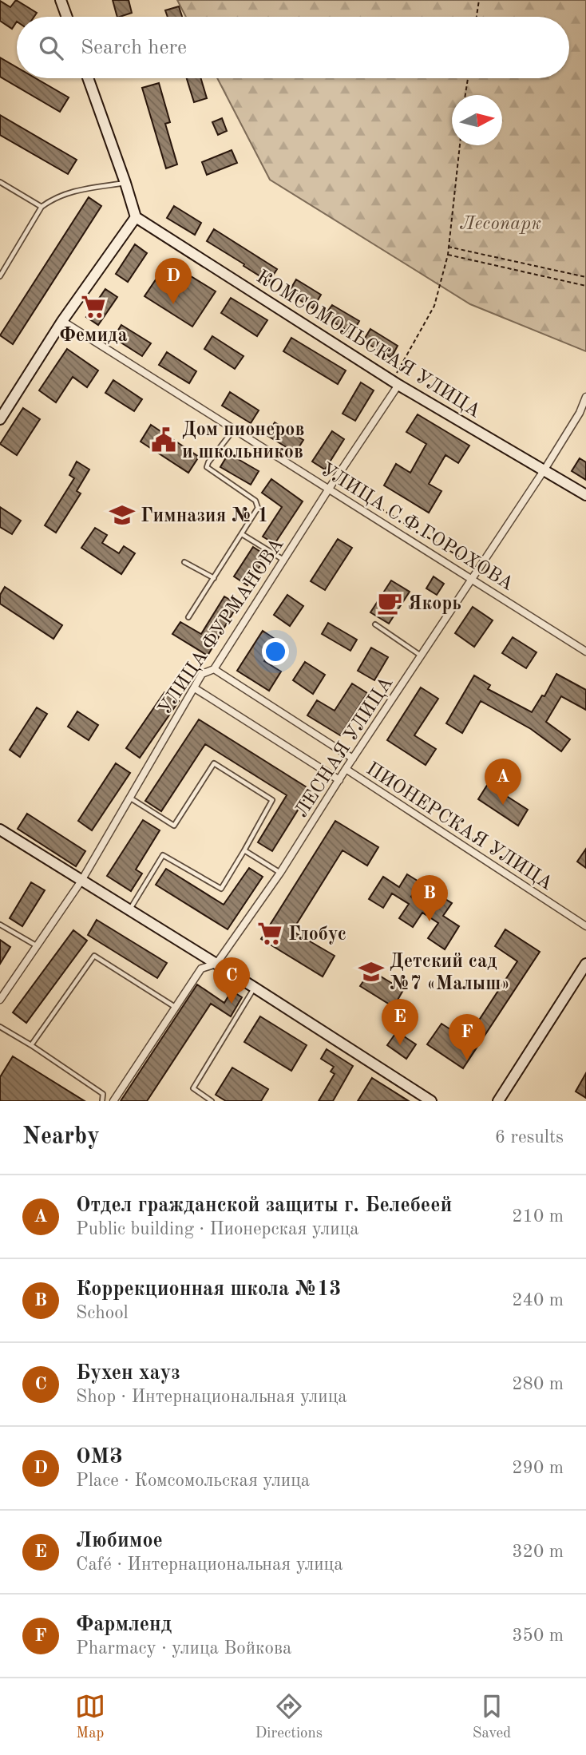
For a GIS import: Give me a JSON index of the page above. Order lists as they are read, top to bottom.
{
  "streets": {
    "street": [
      "КОМСОМОЛЬСКАЯ УЛИЦА",
      "УЛИЦА С.Ф.ГОРОХОВА",
      "УЛИЦА ФУРМАНОВА",
      "ЛЕСНАЯ УЛИЦА",
      "ПИОНЕРСКАЯ УЛИЦА"
    ]
  },
  "crossings": [
    ["КОМСОМОЛЬСКАЯ УЛИЦА", "УЛИЦА ФУРМАНОВА"],
    ["КОМСОМОЛЬСКАЯ УЛИЦА", "ЛЕСНАЯ УЛИЦА"],
    ["УЛИЦА С.Ф.ГОРОХОВА", "УЛИЦА ФУРМАНОВА"],
    ["УЛИЦА С.Ф.ГОРОХОВА", "ЛЕСНАЯ УЛИЦА"],
    ["УЛИЦА ФУРМАНОВА", "ПИОНЕРСКАЯ УЛИЦА"],
    ["ЛЕСНАЯ УЛИЦА", "ПИОНЕРСКАЯ УЛИЦА"]
  ],
  "parks": ["Лесопарк"],
  "places": {
    "supermarket": ["Фемида", "Глобус"],
    "public building": ["Дом пионеров и школьников"],
    "school or university": ["Гимназия № 1", "Детский сад №7 «Малыш»"],
    "cafe": ["Якорь"]
  },
  "north": "right",
  "page": {
    "search": "Search here",
    "pins": [
      "D",
      "A",
      "B",
      "C",
      "E",
      "F"
    ],
    "heading": ["Nearby", "6 results"],
    "list": [
      {
        "mark": "A",
        "name": "Отдел гражданской защиты г. Белебеей",
        "note": "Public building · Пионерская улица",
        "value": "210 m"
      },
      {
        "mark": "B",
        "name": "Коррекционная школа №13",
        "note": "School",
        "value": "240 m"
      },
      {
        "mark": "C",
        "name": "Бухен хауз",
        "note": "Shop · Интернациональная улица",
        "value": "280 m"
      },
      {
        "mark": "D",
        "name": "ОМЗ",
        "note": "Place · Комсомольская улица",
        "value": "290 m"
      },
      {
        "mark": "E",
        "name": "Любимое",
        "note": "Café · Интернациональная улица",
        "value": "320 m"
      },
      {
        "mark": "F",
        "name": "Фармленд",
        "note": "Pharmacy · улица Войкова",
        "value": "350 m"
      }
    ],
    "nav": ["Map", "Directions", "Saved"]
  }
}
